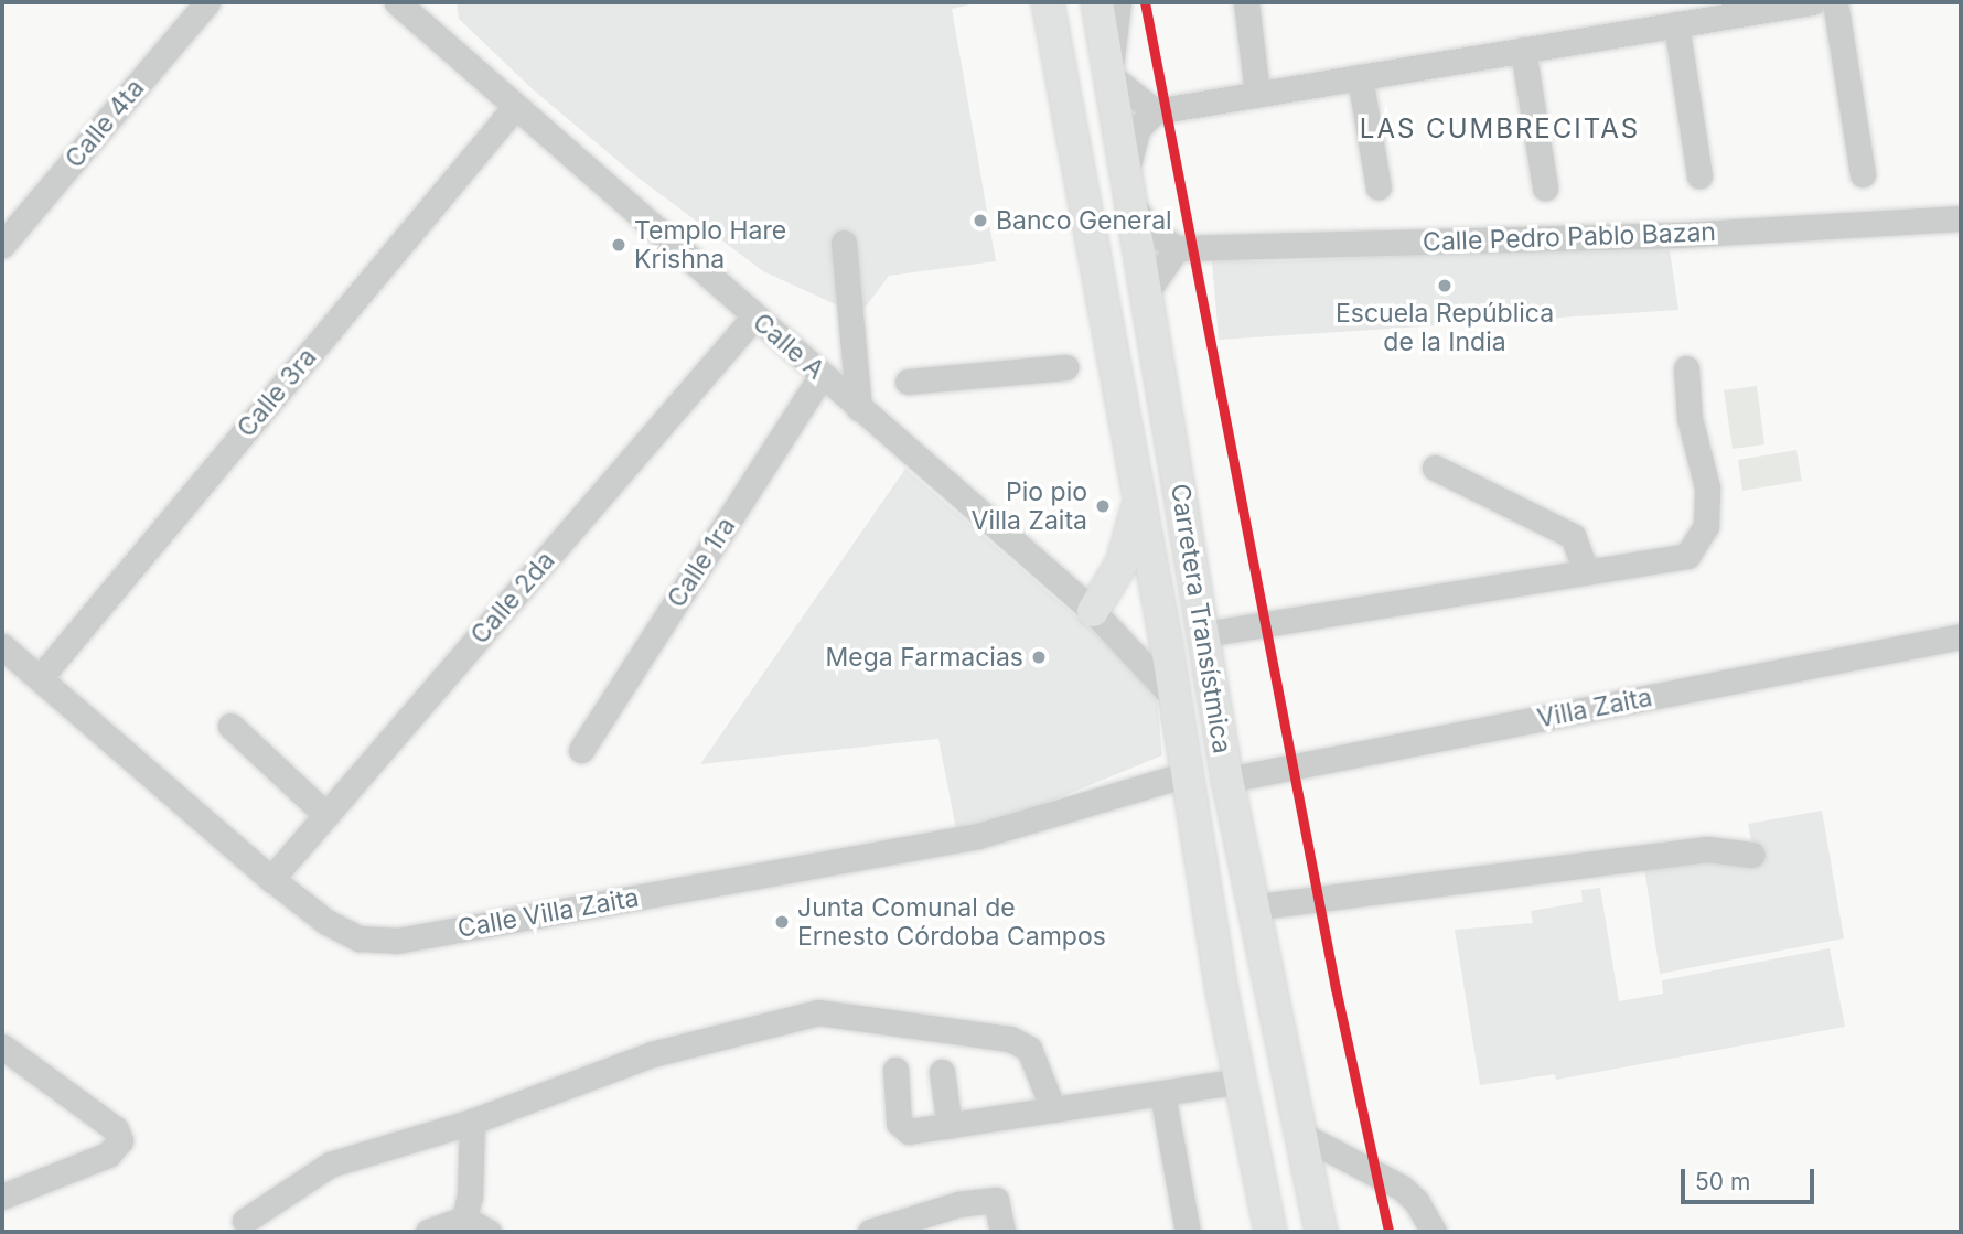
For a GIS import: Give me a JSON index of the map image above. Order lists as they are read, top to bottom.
{
  "streets": {
    "main road": ["Carretera Transístmica"],
    "street": [
      "Calle 4ta",
      "Calle Pedro Pablo Bazan",
      "Calle A",
      "Calle 3ra",
      "Calle 1ra",
      "Calle 2da",
      "Villa Zaita",
      "Calle Villa Zaita"
    ]
  },
  "crossings": [
    ["Calle A", "Calle 3ra"],
    ["Calle A", "Calle 1ra"],
    ["Calle A", "Calle 2da"],
    ["Calle A", "Carretera Transístmica"],
    ["Calle 3ra", "Calle Villa Zaita"],
    ["Calle 2da", "Calle Villa Zaita"],
    ["Carretera Transístmica", "Villa Zaita"],
    ["Carretera Transístmica", "Calle Villa Zaita"]
  ],
  "districts": ["LAS CUMBRECITAS"],
  "places": [
    "Banco General",
    "Templo Hare Krishna",
    "Escuela República de la India",
    "Pio pio Villa Zaita",
    "Mega Farmacias",
    "Junta Comunal de Ernesto Córdoba Campos"
  ],
  "scale_bar": "50 m"
}
